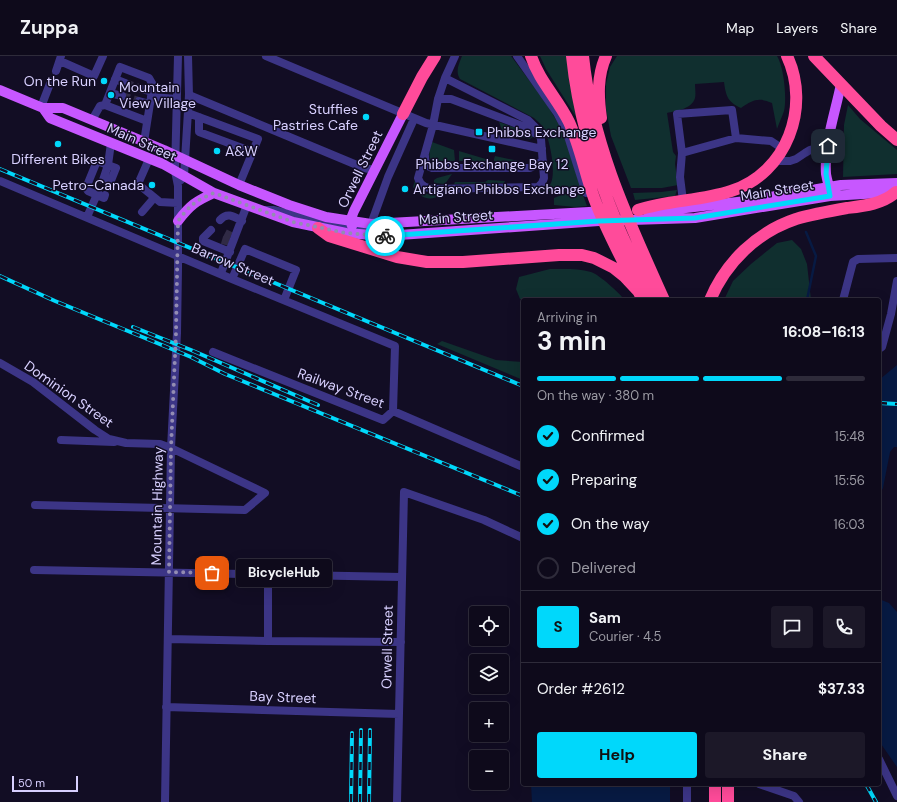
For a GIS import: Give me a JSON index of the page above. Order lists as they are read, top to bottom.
{
  "streets": {
    "main road": ["Main Street", "Orwell Street"],
    "street": [
      "Barrow Street",
      "Railway Street",
      "Dominion Street",
      "Mountain Highway",
      "Bay Street"
    ]
  },
  "crossings": [
    ["Main Street", "Orwell Street"],
    ["Main Street", "Mountain Highway"],
    ["Orwell Street", "Bay Street"],
    ["Barrow Street", "Railway Street"],
    ["Barrow Street", "Mountain Highway"],
    ["Dominion Street", "Mountain Highway"],
    ["Mountain Highway", "Bay Street"]
  ],
  "places": {
    "other": [
      "On the Run",
      "Mountain View Village",
      "Stuffies Pastries Cafe",
      "Different Bikes",
      "A&W",
      "Petro-Canada",
      "Artigiano Phibbs Exchange",
      "BicycleHub"
    ],
    "transit": ["Phibbs Exchange", "Phibbs Exchange Bay 12"]
  },
  "scale_bar": "50 m",
  "page": {
    "header": "Zuppa",
    "nav": ["Map", "Layers", "Share"],
    "heading": ["3 min", "Arriving in", "16:08–16:13"],
    "panel": [
      "Sam",
      "Courier · 4.5",
      "Order #2612",
      "$37.33"
    ],
    "bar": "On the way · 380 m",
    "list": [
      ["Confirmed", "15:48"],
      ["Preparing", "15:56"],
      ["On the way", "16:03"],
      "Delivered"
    ],
    "bubble": "BicycleHub",
    "map_buttons": ["+", "−"],
    "round": "S",
    "buttons": ["Help", "Share"],
    "scale": "50 m"
  }
}
